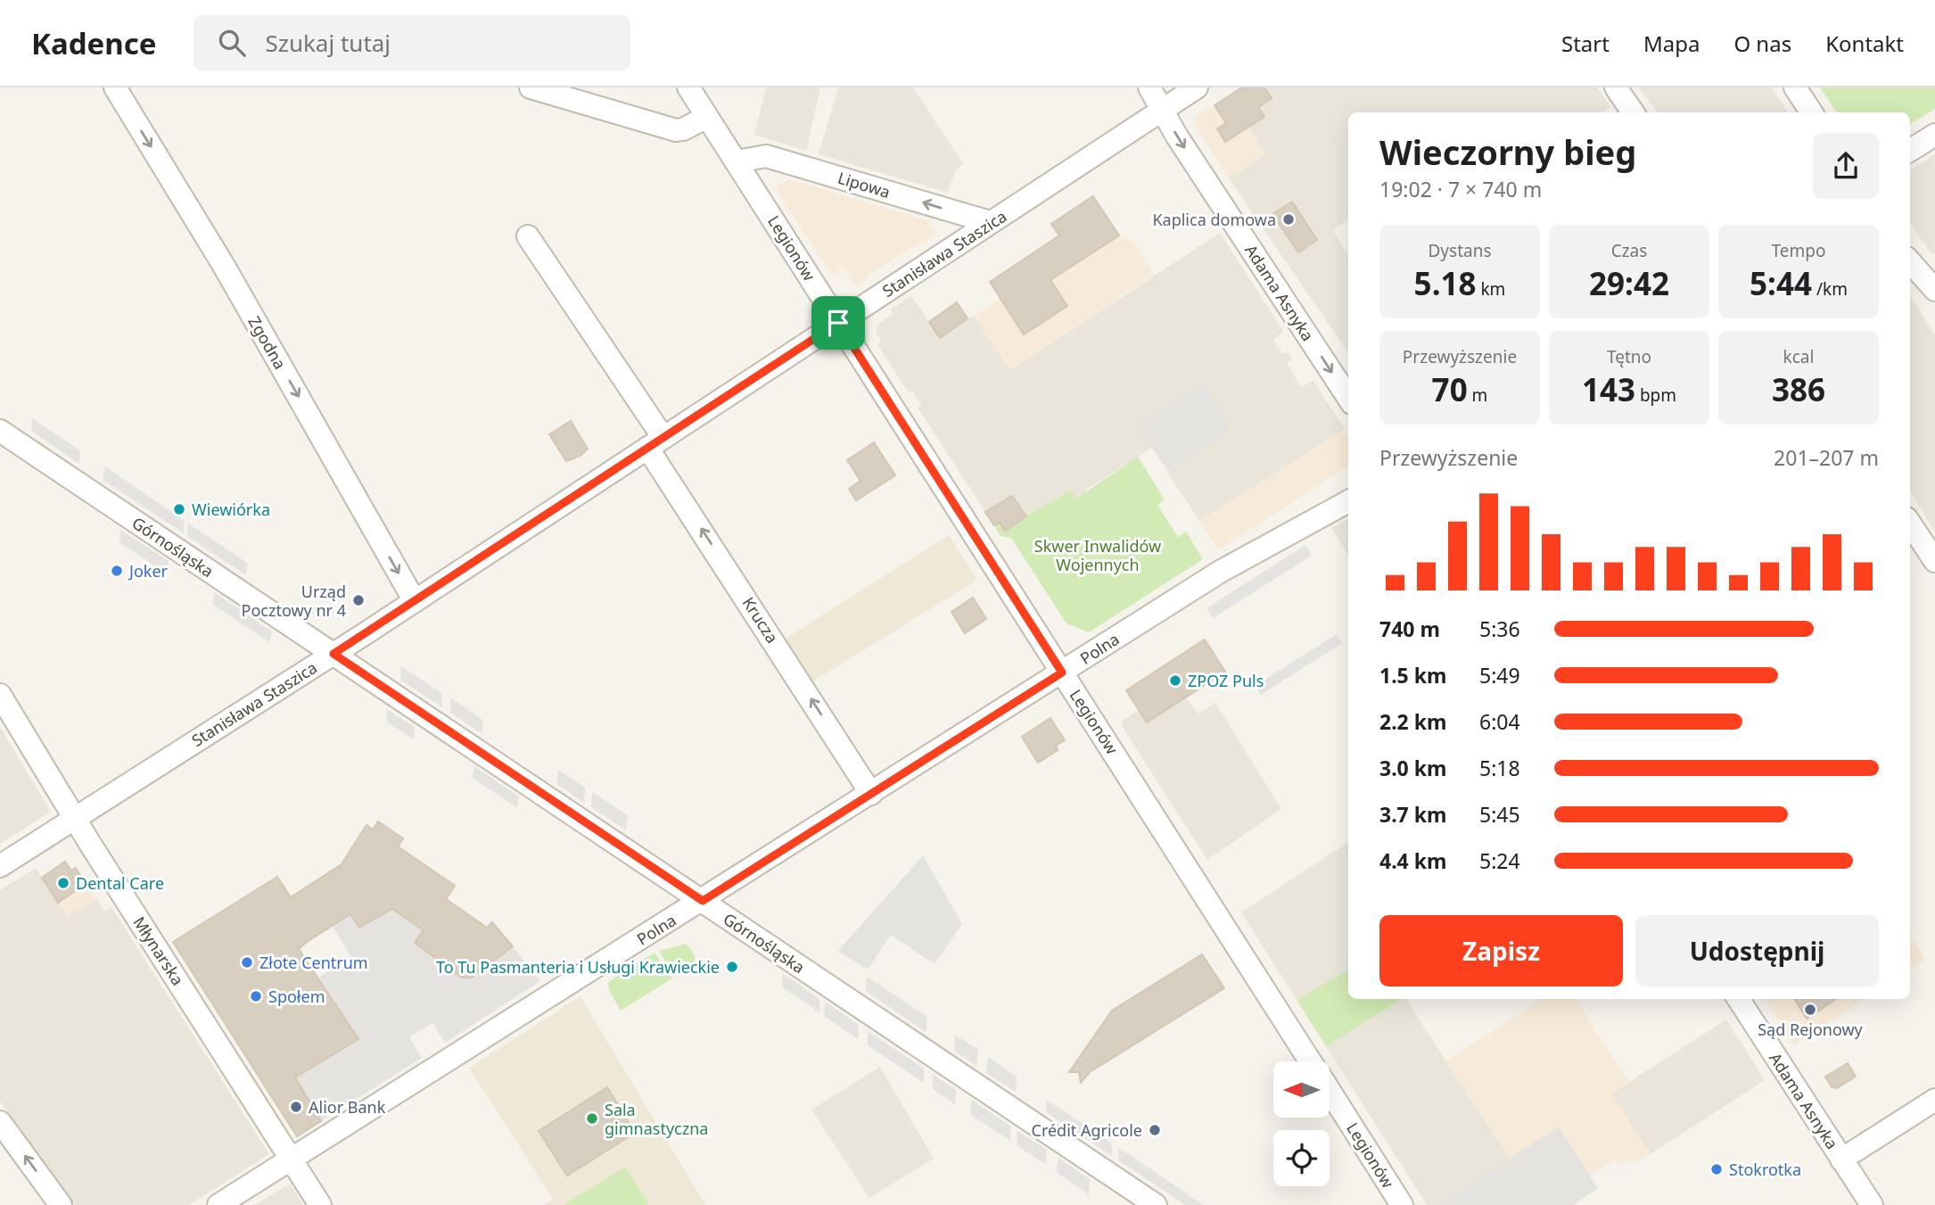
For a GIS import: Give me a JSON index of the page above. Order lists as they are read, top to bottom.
{
  "streets": {
    "street": [
      "Lipowa",
      "Legionów",
      "Stanisława Staszica",
      "Adama Asnyka",
      "Zgodna",
      "Górnośląska",
      "Krucza",
      "Polna",
      "Młynarska"
    ]
  },
  "crossings": [
    ["Lipowa", "Legionów"],
    ["Lipowa", "Stanisława Staszica"],
    ["Legionów", "Stanisława Staszica"],
    ["Legionów", "Polna"],
    ["Stanisława Staszica", "Adama Asnyka"],
    ["Stanisława Staszica", "Zgodna"],
    ["Stanisława Staszica", "Górnośląska"],
    ["Stanisława Staszica", "Krucza"],
    ["Stanisława Staszica", "Młynarska"],
    ["Górnośląska", "Polna"],
    ["Krucza", "Polna"],
    ["Polna", "Młynarska"]
  ],
  "one_way": [
    "Lipowa",
    "Adama Asnyka",
    "Zgodna",
    "Krucza"
  ],
  "parks": ["Skwer Inwalidów Wojennych"],
  "places": [
    "Kaplica domowa",
    "Wiewiórka",
    "Joker",
    "Urząd Pocztowy nr 4",
    "ZPOZ Puls",
    "Dental Care",
    "Złote Centrum",
    "To Tu Pasmanteria i Usługi Krawieckie",
    "Społem",
    "Sąd Rejonowy",
    "Alior Bank",
    "Sala gimnastyczna",
    "Crédit Agricole",
    "Stokrotka"
  ],
  "north": "left",
  "page": {
    "header": "Kadence",
    "search": "Szukaj tutaj",
    "nav": [
      "Start",
      "Mapa",
      "O nas",
      "Kontakt"
    ],
    "heading": ["Wieczorny bieg", "19:02 · 7 × 740 m"],
    "stats": [
      ["Dystans", "5.18 km"],
      ["Czas", "29:42"],
      ["Tempo", "5:44 /km"],
      ["Przewyższenie", "70 m"],
      ["Tętno", "143 bpm"],
      ["kcal", "386"]
    ],
    "chart": ["Przewyższenie", "201–207 m"],
    "list": [
      {
        "name": "740 m",
        "note": "5:36"
      },
      {
        "name": "1.5 km",
        "note": "5:49"
      },
      {
        "name": "2.2 km",
        "note": "6:04"
      },
      {
        "name": "3.0 km",
        "note": "5:18"
      },
      {
        "name": "3.7 km",
        "note": "5:45"
      },
      {
        "name": "4.4 km",
        "note": "5:24"
      }
    ],
    "buttons": ["Zapisz", "Udostępnij"]
  }
}
